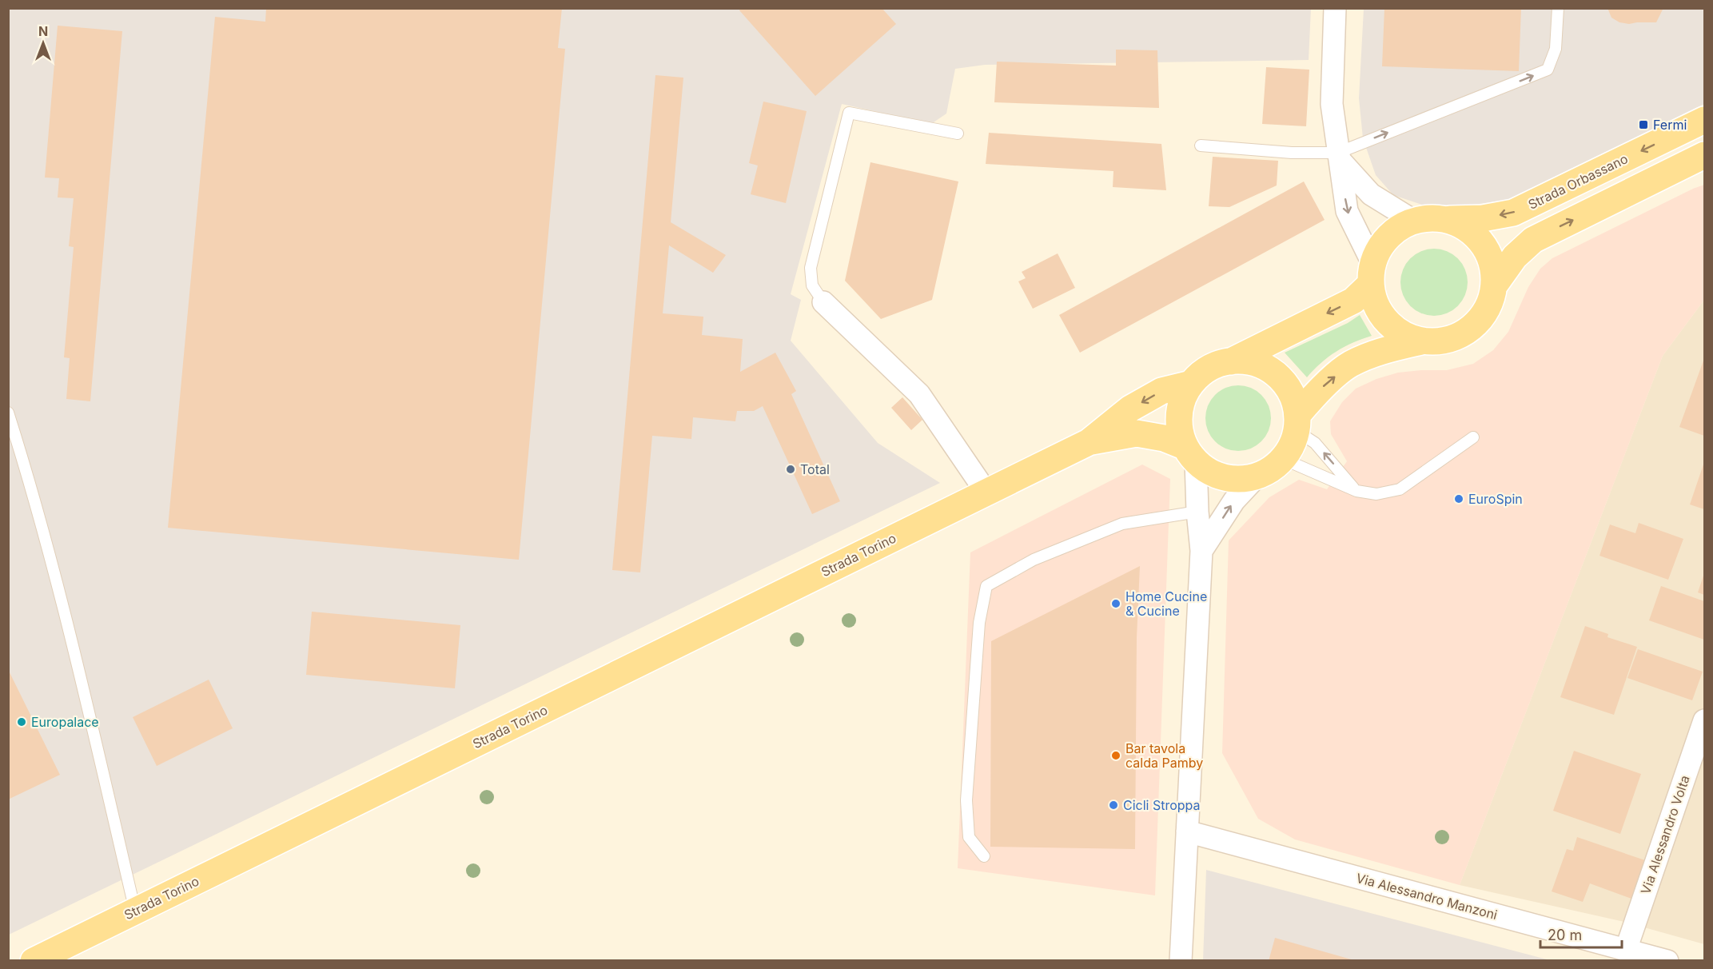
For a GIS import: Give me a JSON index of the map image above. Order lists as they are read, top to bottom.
{
  "streets": {
    "main road": ["Strada Orbassano", "Strada Torino"],
    "street": ["Via Alessandro Volta", "Via Alessandro Manzoni"]
  },
  "crossings": [
    ["Via Alessandro Volta", "Via Alessandro Manzoni"]
  ],
  "places": {
    "transit": ["Fermi"],
    "other": [
      "Total",
      "EuroSpin",
      "Home Cucine & Cucine",
      "Europalace",
      "Bar tavola calda Pamby",
      "Cicli Stroppa"
    ]
  },
  "scale_bar": "20 m",
  "north": "top"
}
